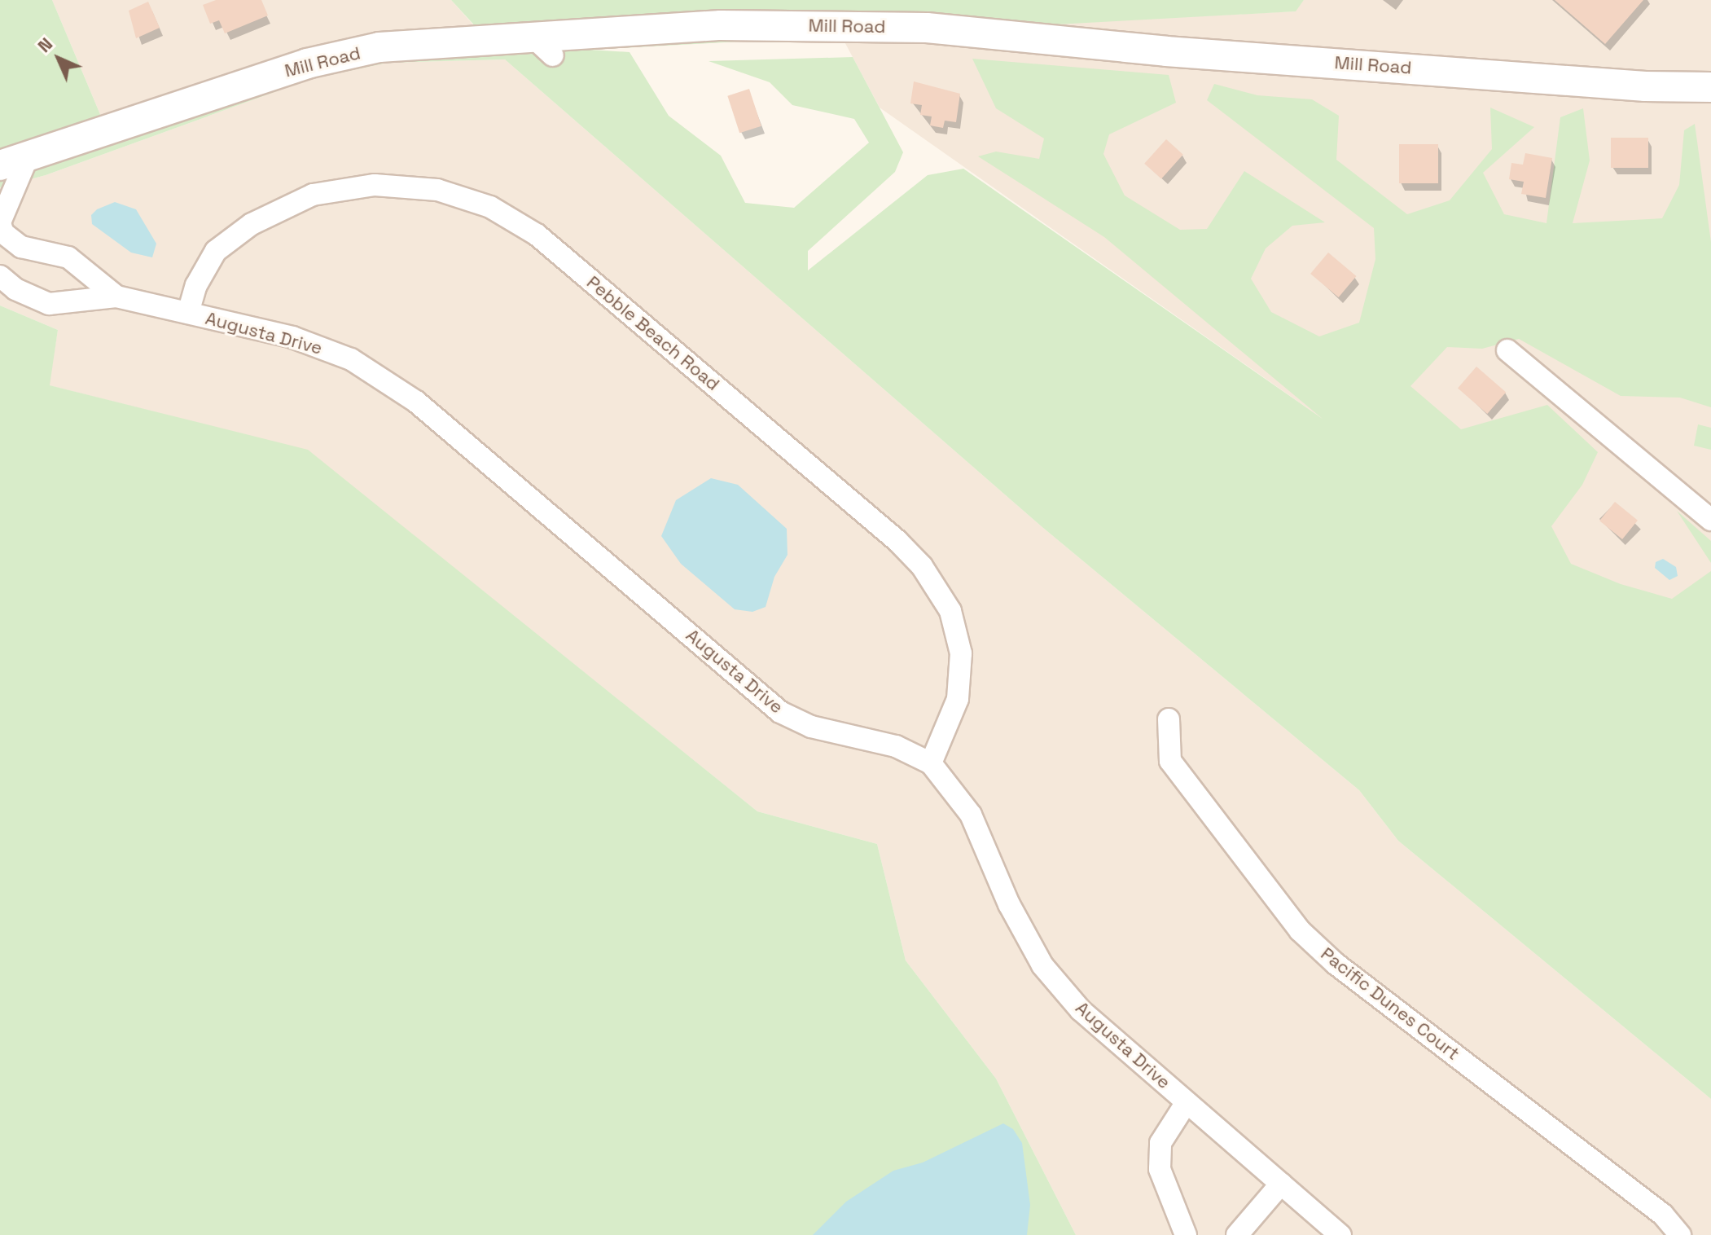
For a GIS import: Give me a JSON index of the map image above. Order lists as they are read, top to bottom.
{
  "streets": {
    "main road": ["Mill Road"],
    "street": ["Augusta Drive", "Pebble Beach Road", "Pacific Dunes Court"]
  },
  "crossings": [
    ["Mill Road", "Augusta Drive"],
    ["Augusta Drive", "Pebble Beach Road"]
  ],
  "north": "top left"
}
